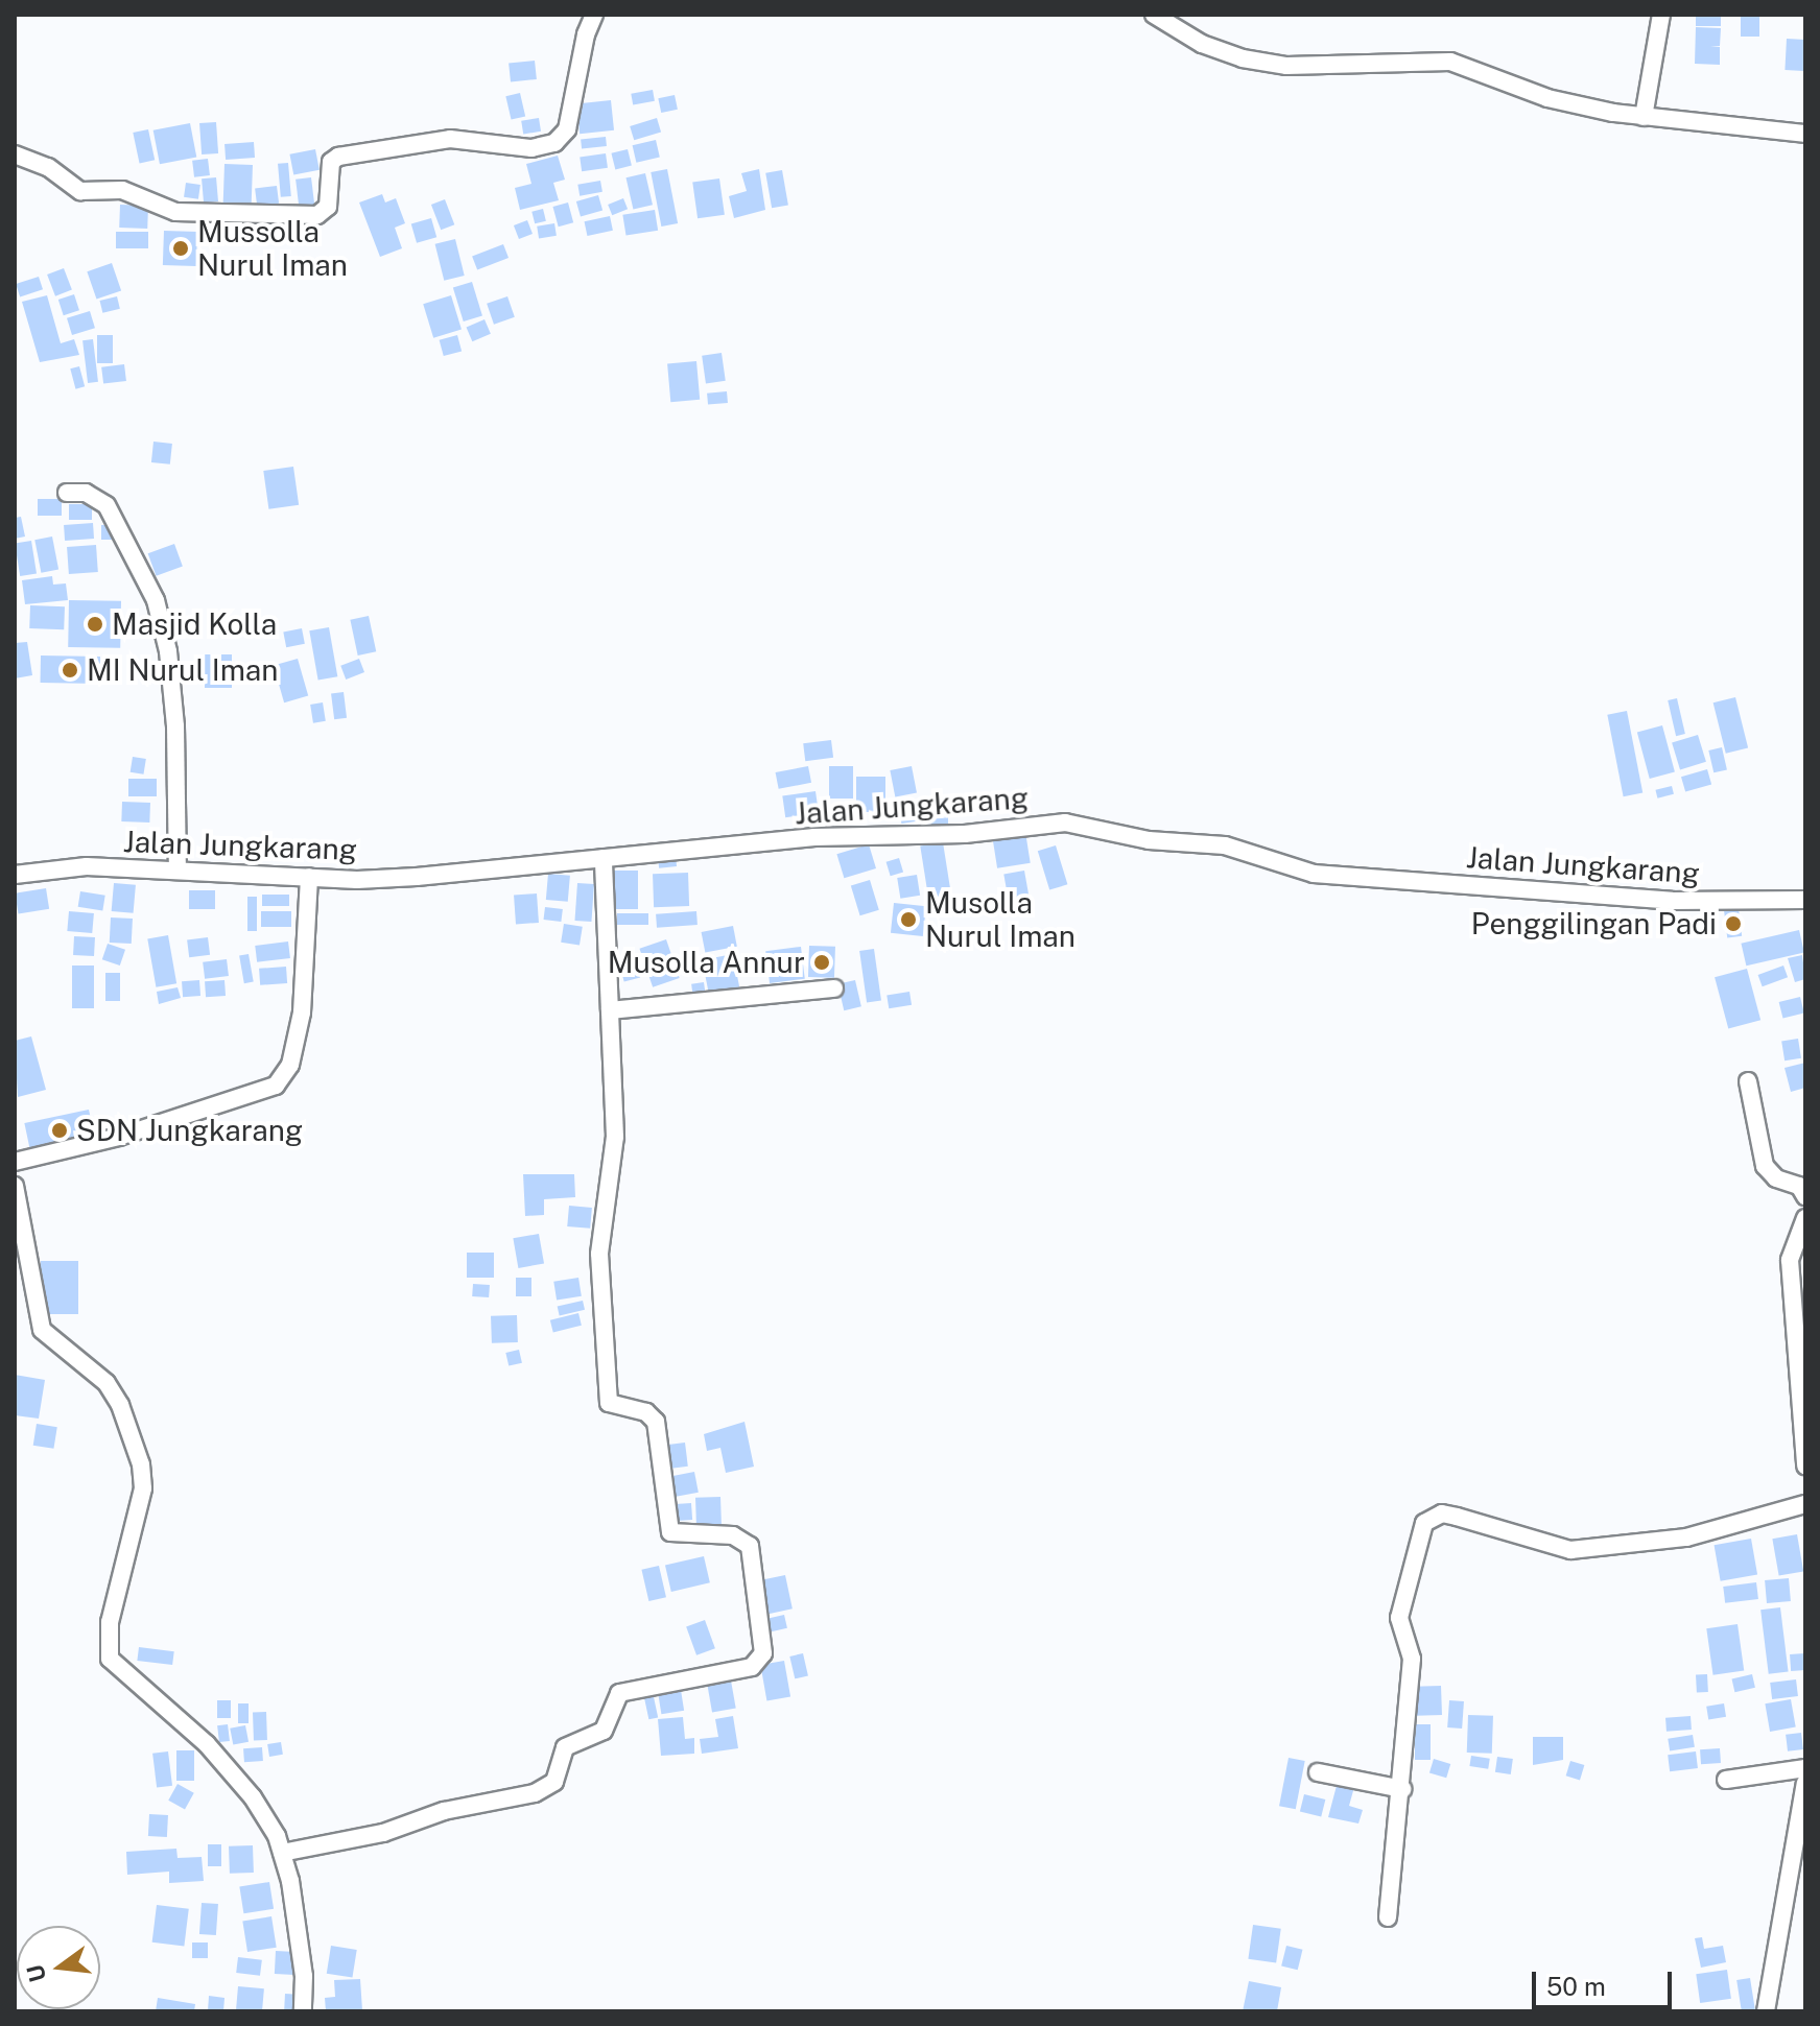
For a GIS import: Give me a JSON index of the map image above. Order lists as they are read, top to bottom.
{
  "streets": {
    "street": ["Jalan Jungkarang"]
  },
  "places": [
    "Mussolla Nurul Iman",
    "Masjid Kolla",
    "MI Nurul Iman",
    "Musolla Nurul Iman",
    "Penggilingan Padi",
    "Musolla Annur",
    "SDN Jungkarang"
  ],
  "scale_bar": "50 m",
  "north": "left"
}
